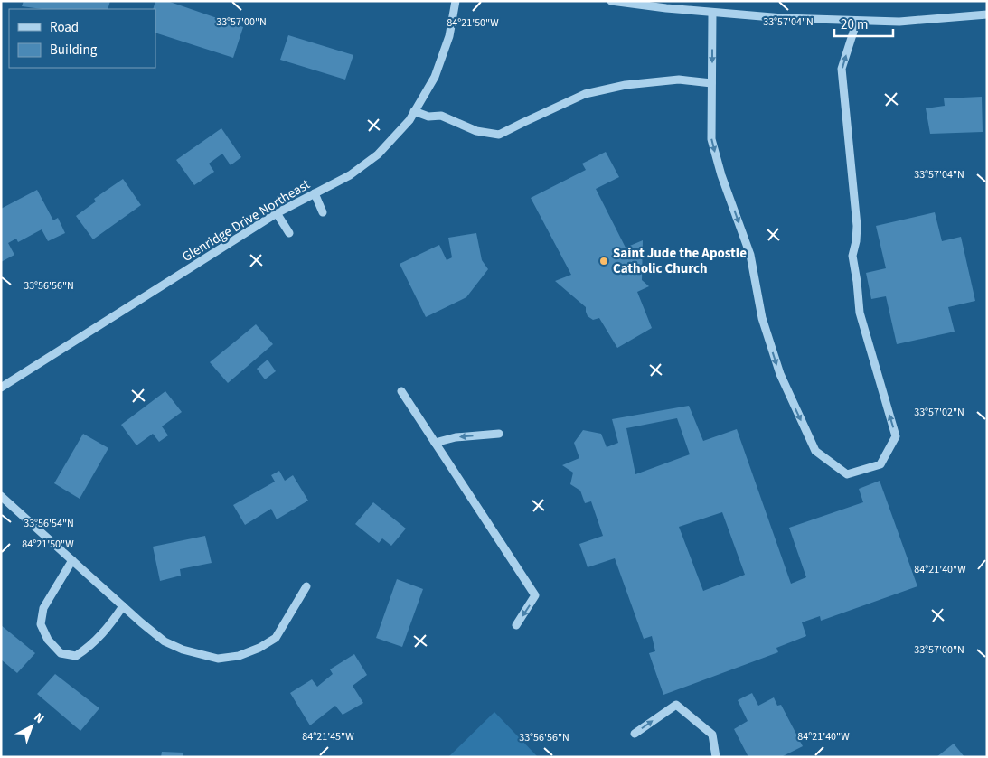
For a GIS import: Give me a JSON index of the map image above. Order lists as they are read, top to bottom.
{
  "streets": {
    "street": ["Glenridge Drive Northeast"]
  },
  "places": ["Saint Jude the Apostle Catholic Church"],
  "legend": ["Road", "Building"],
  "scale_bar": "20 m",
  "north": "top right",
  "coordinates": [
    "33°57'00\"N",
    "33°57'04\"N",
    "84°21'50\"W",
    "33°56'56\"N",
    "33°57'02\"N",
    "33°56'54\"N",
    "84°21'40\"W",
    "84°21'45\"W"
  ]
}
